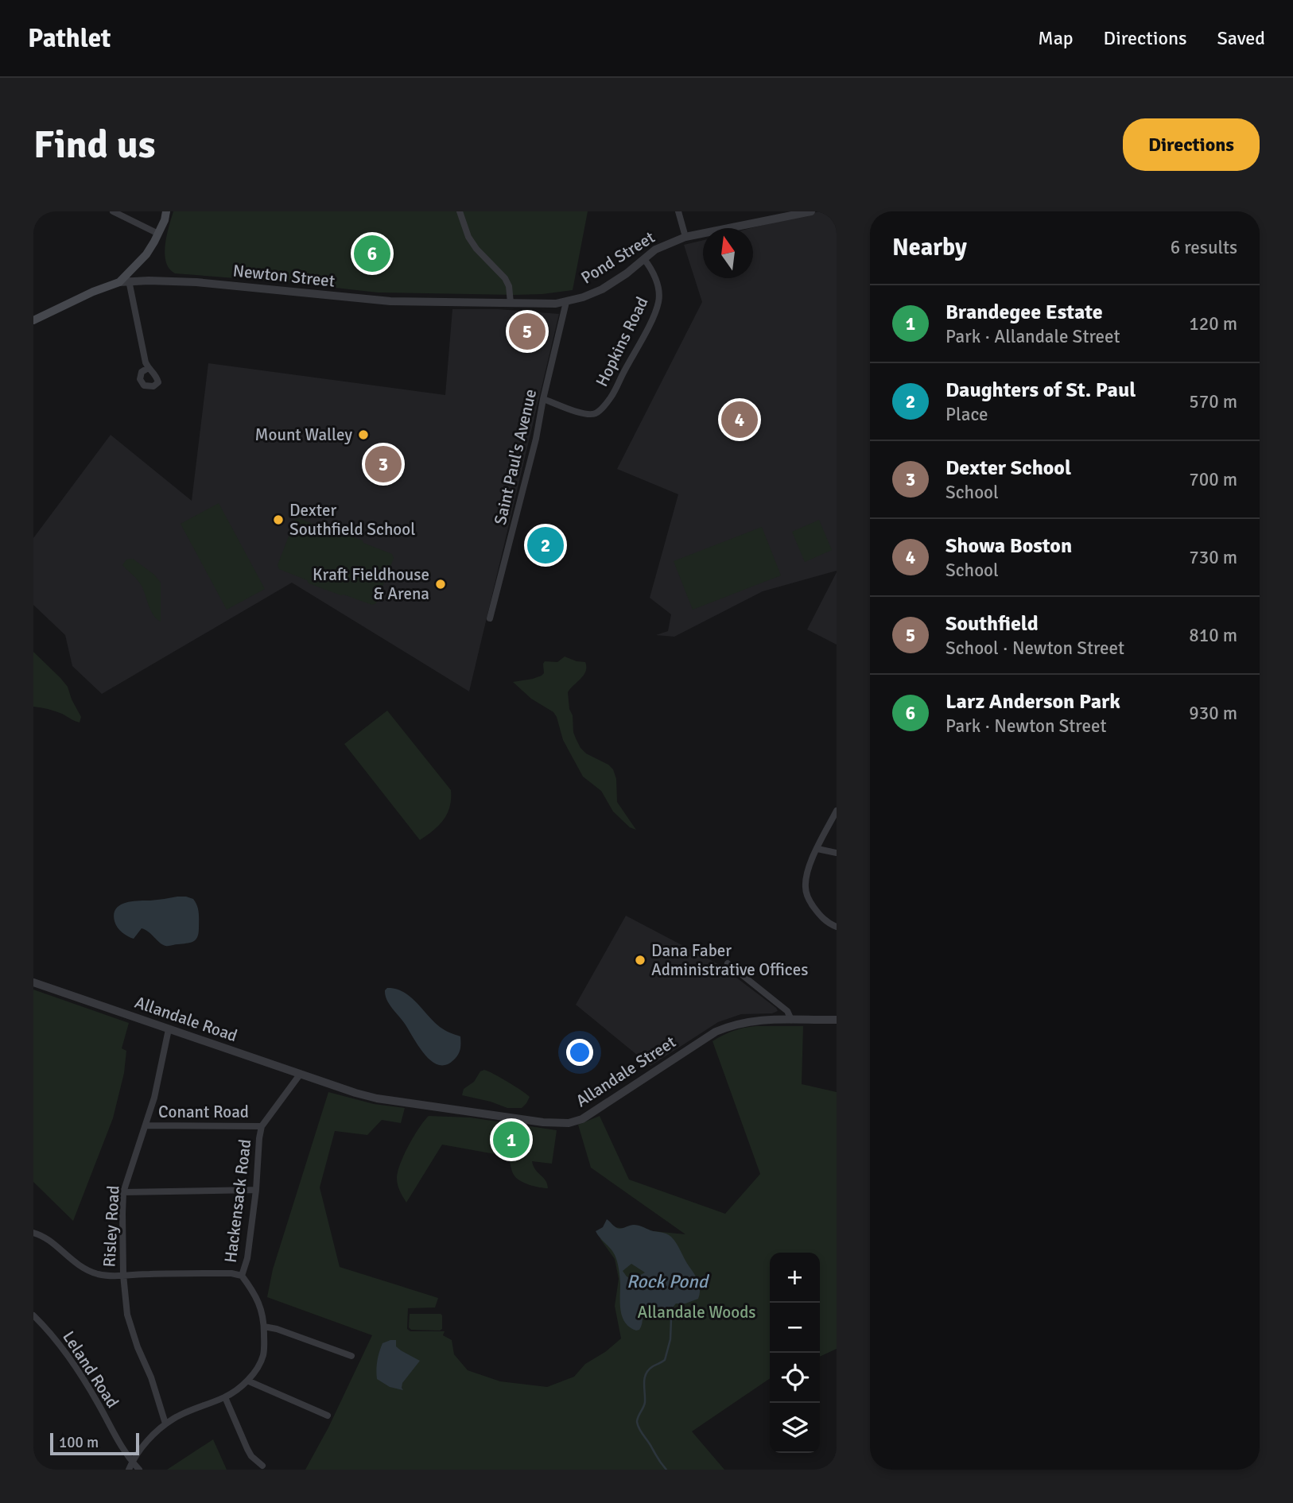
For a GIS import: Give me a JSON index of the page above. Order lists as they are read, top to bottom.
{
  "streets": {
    "main road": ["Newton Street"],
    "street": [
      "Pond Street",
      "Hopkins Road",
      "Saint Paul's Avenue",
      "Allandale Road",
      "Allandale Street",
      "Conant Road",
      "Hackensack Road",
      "Risley Road",
      "Leland Road"
    ]
  },
  "crossings": [
    ["Pond Street", "Newton Street"],
    ["Pond Street", "Hopkins Road"],
    ["Pond Street", "Saint Paul's Avenue"],
    ["Newton Street", "Saint Paul's Avenue"],
    ["Hopkins Road", "Saint Paul's Avenue"],
    ["Allandale Road", "Allandale Street"],
    ["Allandale Road", "Hackensack Road"],
    ["Allandale Road", "Risley Road"],
    ["Conant Road", "Hackensack Road"],
    ["Conant Road", "Risley Road"],
    ["Hackensack Road", "Risley Road"],
    ["Hackensack Road", "Leland Road"]
  ],
  "water": ["Rock Pond"],
  "parks": ["Allandale Woods"],
  "places": [
    "Mount Walley",
    "Dexter Southfield School",
    "Kraft Fieldhouse & Arena",
    "Dana Faber Administrative Offices"
  ],
  "scale_bar": "100 m",
  "north": "top",
  "page": {
    "header": "Pathlet",
    "nav": ["Map", "Directions", "Saved"],
    "buttons": "Directions",
    "title": "Find us",
    "heading": ["Nearby", "6 results"],
    "pins": [
      "6",
      "5",
      "4",
      "3",
      "2",
      "1"
    ],
    "list": [
      {
        "mark": "1",
        "name": "Brandegee Estate",
        "note": "Park · Allandale Street",
        "value": "120 m"
      },
      {
        "mark": "2",
        "name": "Daughters of St. Paul",
        "note": "Place",
        "value": "570 m"
      },
      {
        "mark": "3",
        "name": "Dexter School",
        "note": "School",
        "value": "700 m"
      },
      {
        "mark": "4",
        "name": "Showa Boston",
        "note": "School",
        "value": "730 m"
      },
      {
        "mark": "5",
        "name": "Southfield",
        "note": "School · Newton Street",
        "value": "810 m"
      },
      {
        "mark": "6",
        "name": "Larz Anderson Park",
        "note": "Park · Newton Street",
        "value": "930 m"
      }
    ],
    "map_buttons": ["+", "−"],
    "scale": "100 m"
  }
}
